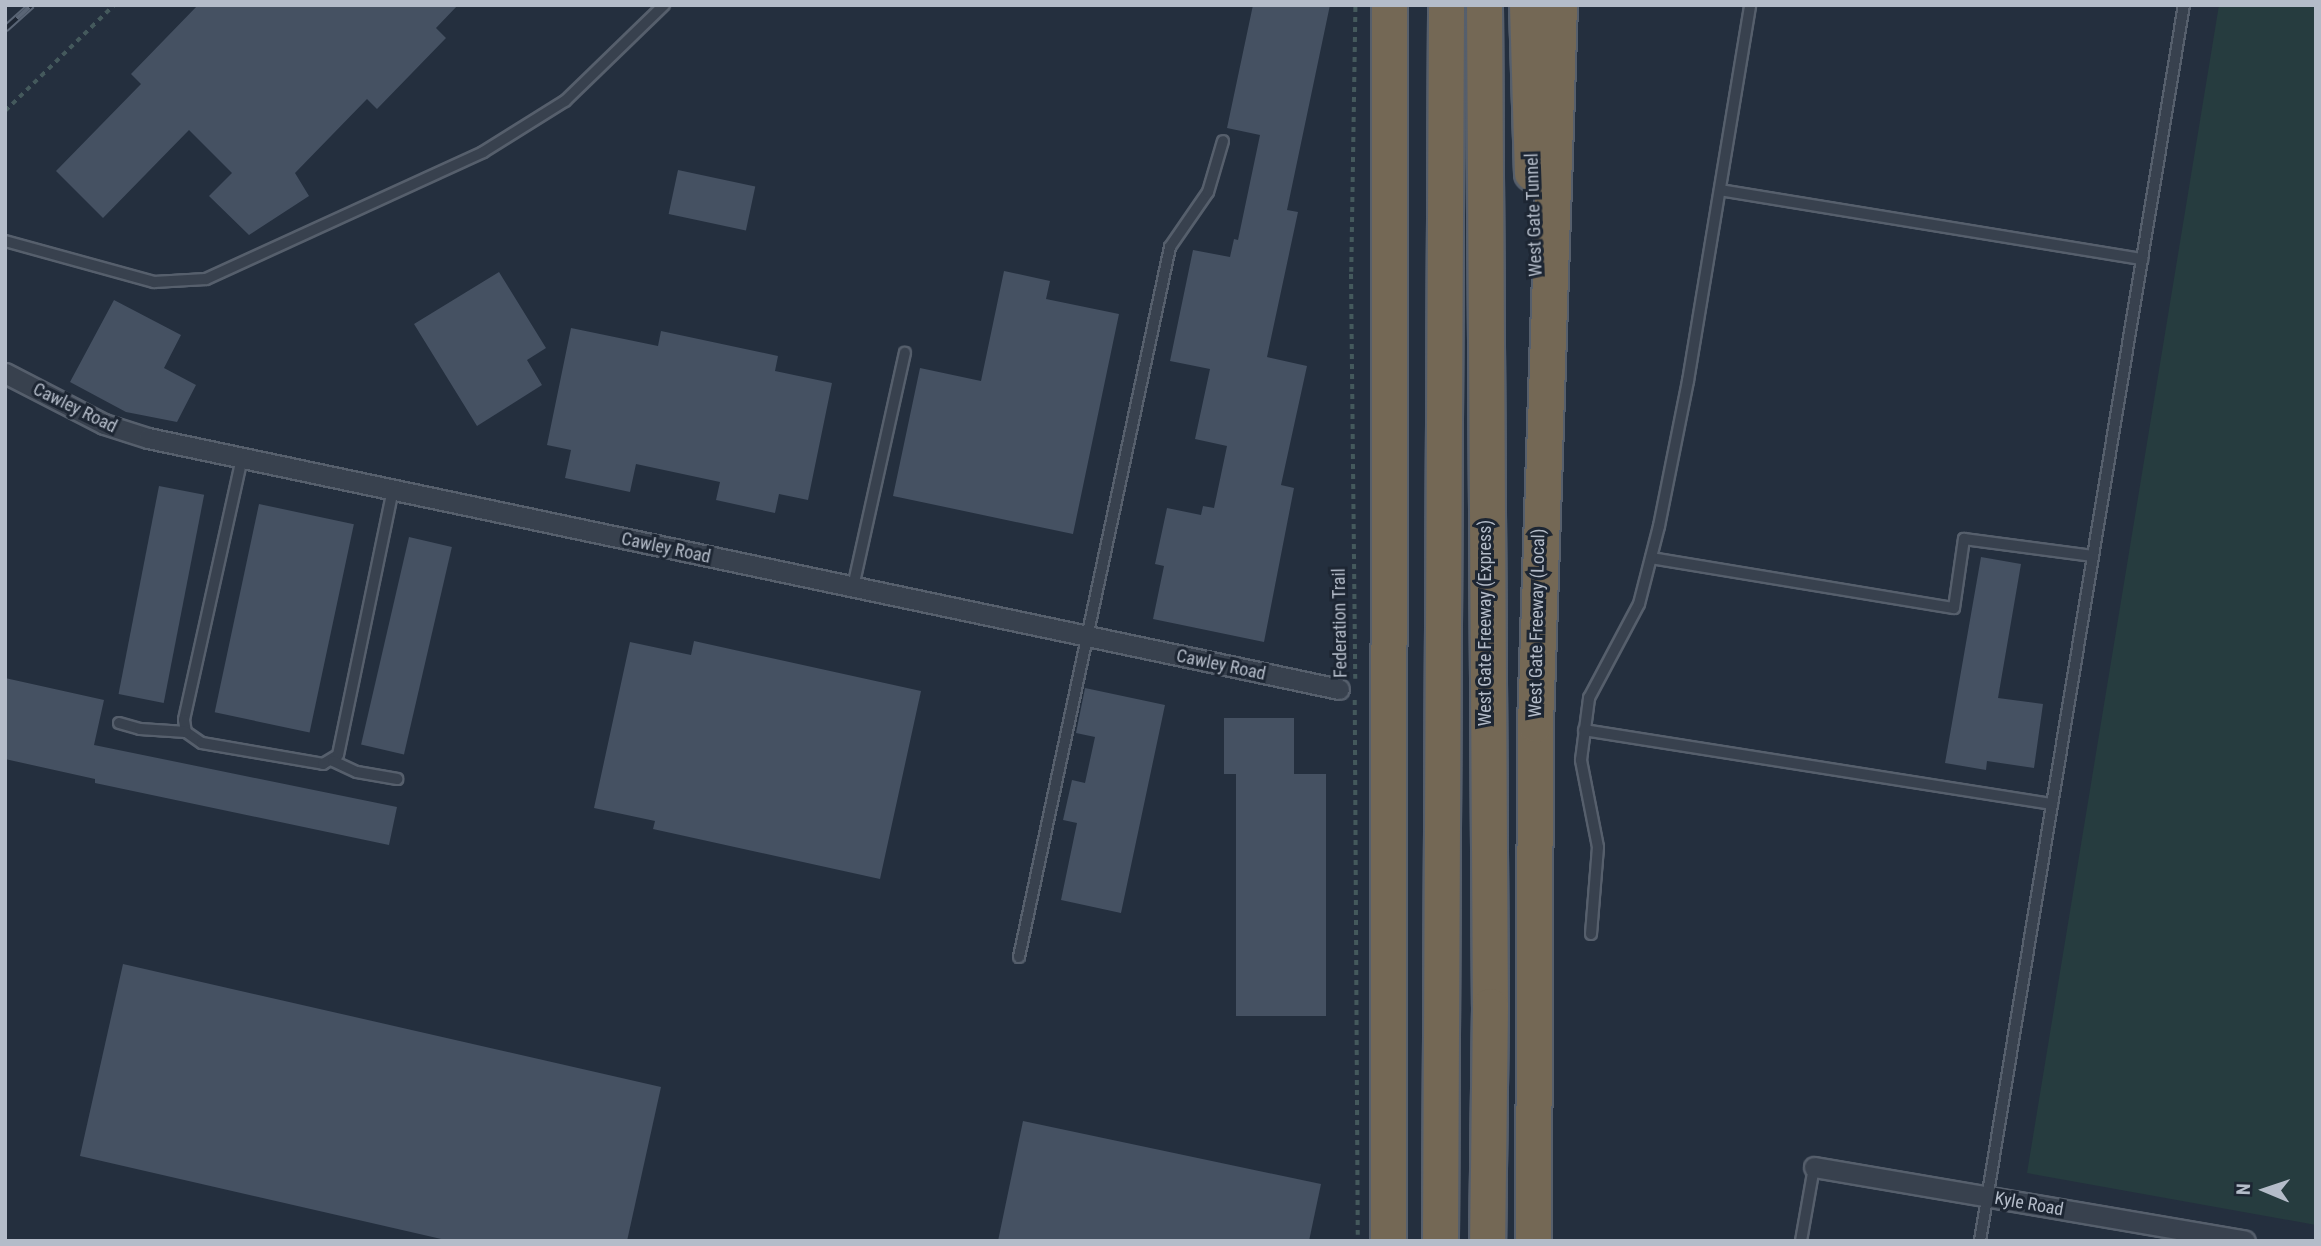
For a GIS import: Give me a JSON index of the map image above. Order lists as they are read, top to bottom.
{
  "streets": {
    "highway": ["West Gate Tunnel", "West Gate Freeway (Express)", "West Gate Freeway (Local)"],
    "street": ["Cawley Road", "Kyle Road"],
    "path": ["Federation Trail"]
  },
  "crossings": [
    ["West Gate Tunnel", "West Gate Freeway (Local)"],
    ["Cawley Road", "Federation Trail"]
  ],
  "north": "left"
}
